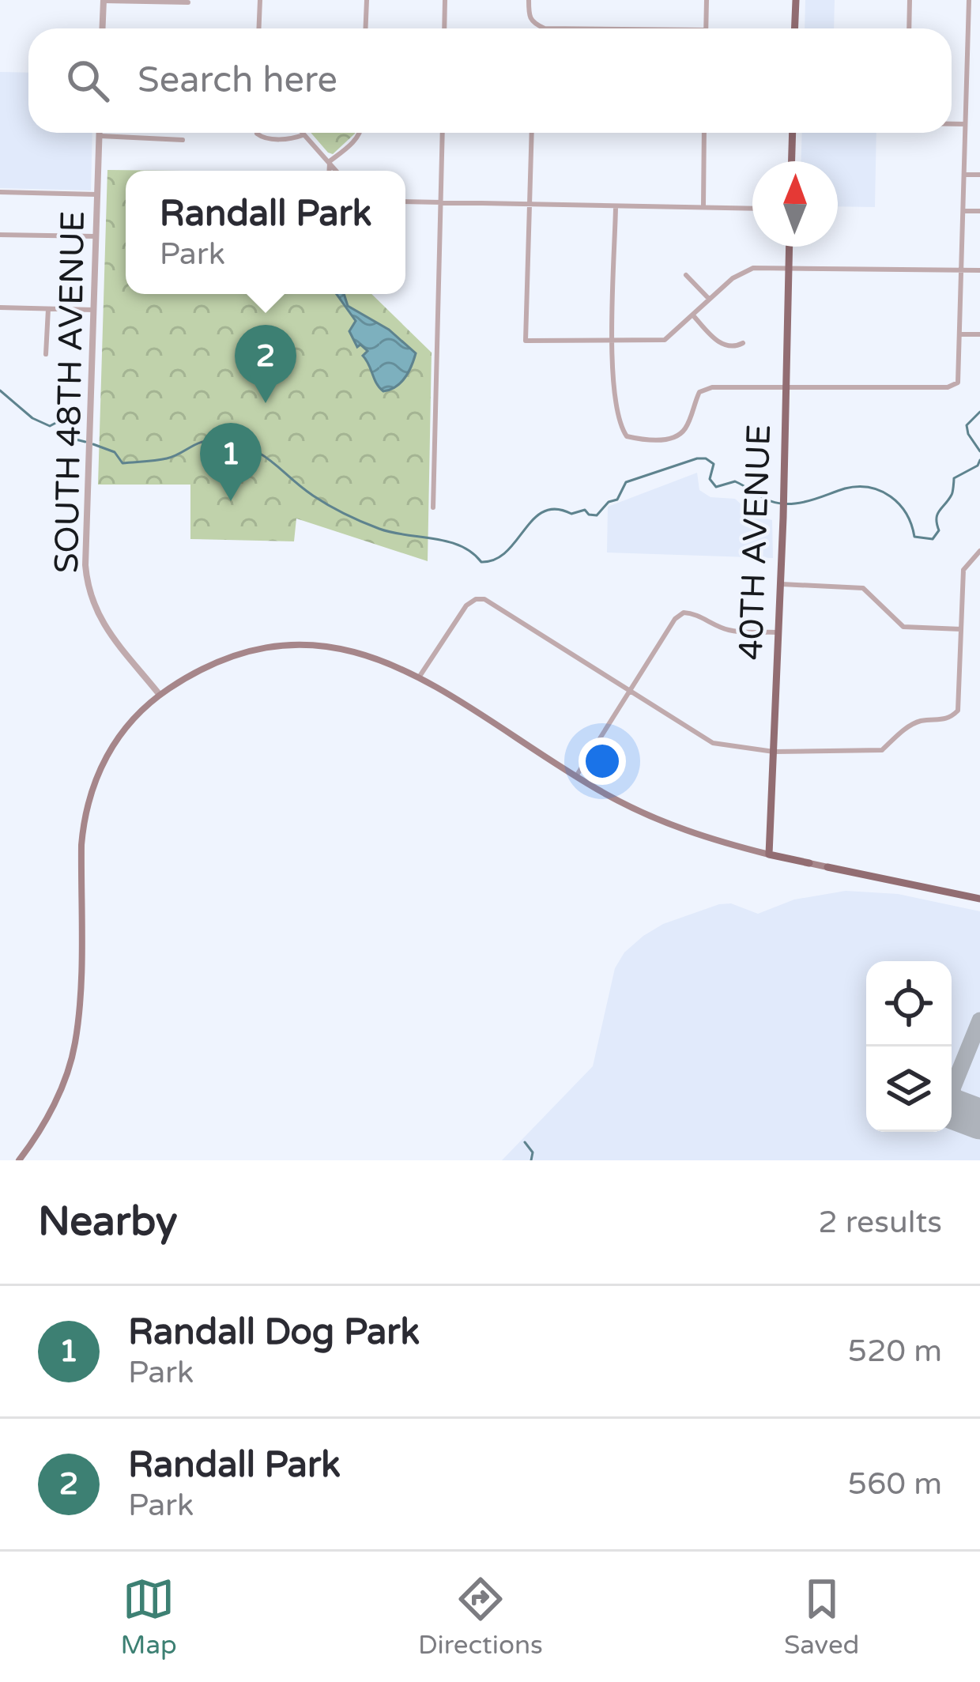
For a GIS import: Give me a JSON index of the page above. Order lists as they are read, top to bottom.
{
  "streets": {
    "main road": ["40TH AVENUE"],
    "street": ["SOUTH 48TH AVENUE"]
  },
  "north": "top",
  "page": {
    "search": "Search here",
    "popup": ["Randall Park", "Park"],
    "pins": ["2", "1"],
    "heading": ["Nearby", "2 results"],
    "list": [
      {
        "mark": "1",
        "name": "Randall Dog Park",
        "note": "Park",
        "value": "520 m"
      },
      {
        "mark": "2",
        "name": "Randall Park",
        "note": "Park",
        "value": "560 m"
      }
    ],
    "nav": ["Map", "Directions", "Saved"]
  }
}
